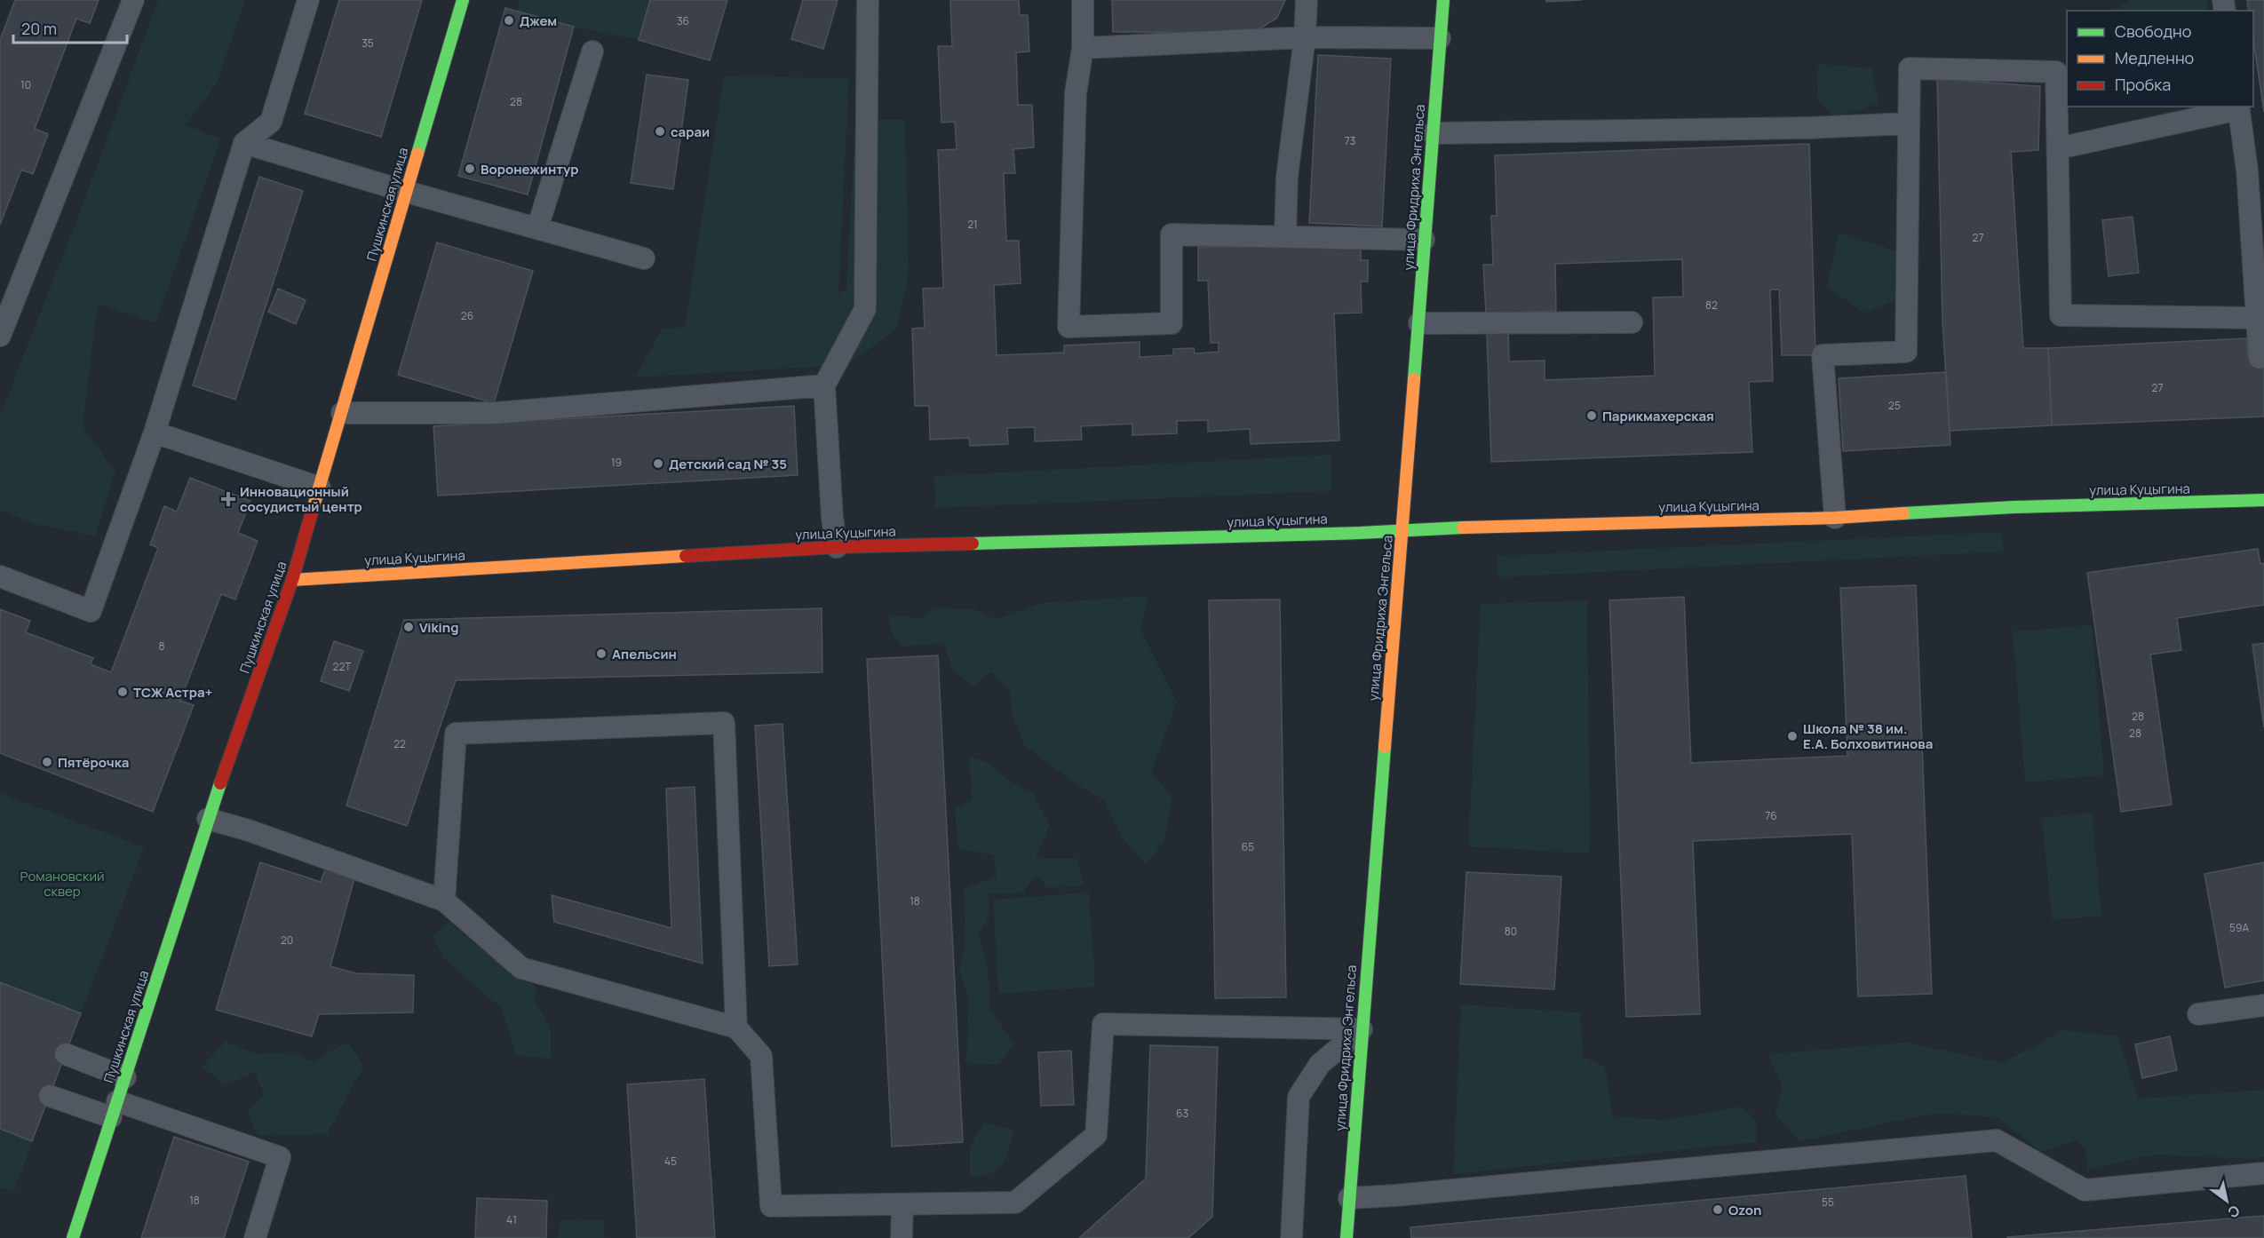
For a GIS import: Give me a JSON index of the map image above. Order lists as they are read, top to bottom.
{
  "streets": {
    "street": ["улица Фридриха Энгельса", "Пушкинская улица", "улица Куцыгина"]
  },
  "crossings": [
    ["улица Фридриха Энгельса", "улица Куцыгина"],
    ["Пушкинская улица", "улица Куцыгина"]
  ],
  "parks": ["Романовский сквер"],
  "places": {
    "other": [
      "Джем",
      "сараи",
      "Воронежинтур",
      "Парикмахерская",
      "Детский сад № 35",
      "Viking",
      "Апельсин",
      "ТСЖ Астра+",
      "Школа № 38 им. Е.А. Болховитинова",
      "Пятёрочка",
      "Ozon"
    ],
    "health": ["Инновационный сосудистый центр"]
  },
  "house_numbers": [
    "36",
    "35",
    "10",
    "28",
    "73",
    "21",
    "27",
    "82",
    "26",
    "27",
    "25",
    "19",
    "8",
    "22Т",
    "28",
    "28",
    "22",
    "76",
    "65",
    "18",
    "59А",
    "80",
    "20",
    "63",
    "45",
    "18",
    "55",
    "41"
  ],
  "legend": ["Свободно", "Медленно", "Пробка"],
  "scale_bar": "20 m",
  "north": "bottom right"
}
